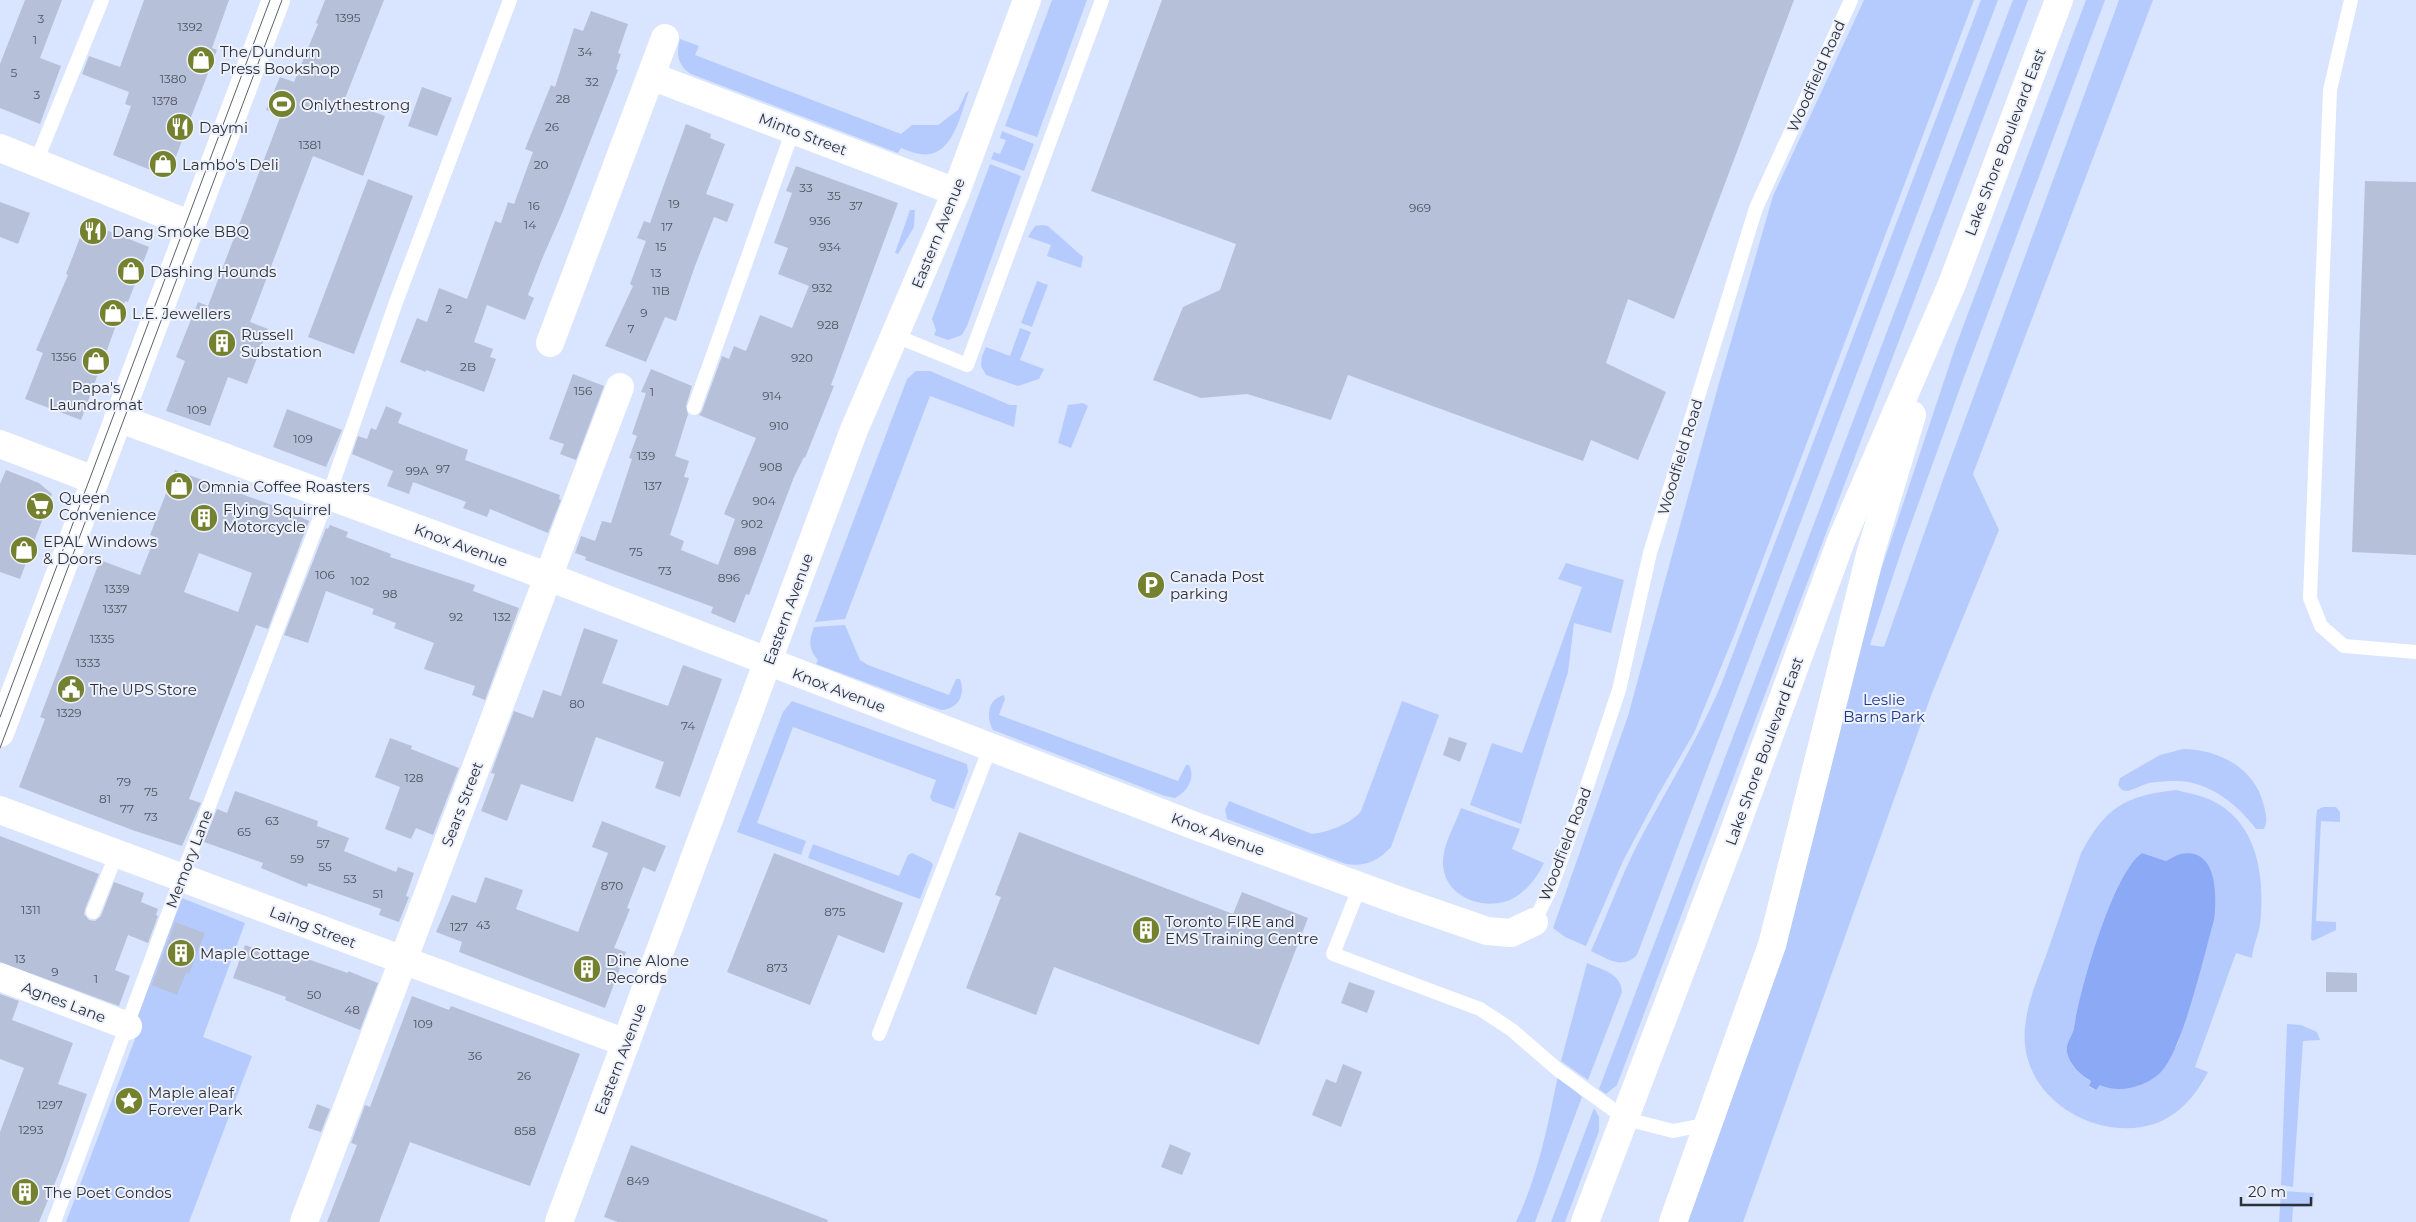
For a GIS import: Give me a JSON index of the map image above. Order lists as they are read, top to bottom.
{
  "streets": {
    "main road": [
      "Minto Street",
      "Lake Shore Boulevard East",
      "Eastern Avenue",
      "Knox Avenue",
      "Sears Street",
      "Laing Street",
      "Agnes Lane"
    ],
    "lane": ["Woodfield Road", "Memory Lane"]
  },
  "crossings": [
    ["Woodfield Road", "Knox Avenue"],
    ["Minto Street", "Eastern Avenue"],
    ["Eastern Avenue", "Knox Avenue"],
    ["Eastern Avenue", "Laing Street"],
    ["Knox Avenue", "Sears Street"],
    ["Knox Avenue", "Memory Lane"],
    ["Sears Street", "Laing Street"],
    ["Memory Lane", "Laing Street"],
    ["Memory Lane", "Agnes Lane"]
  ],
  "parks": ["Leslie Barns Park"],
  "places": {
    "shop": [
      "The Dundurn Press Bookshop",
      "Lambo's Deli",
      "Dashing Hounds",
      "L.E. Jewellers",
      "Papa's Laundromat",
      "Omnia Coffee Roasters",
      "EPAL Windows & Doors"
    ],
    "sports": ["Onlythestrong"],
    "restaurant": ["Daymi", "Dang Smoke BBQ"],
    "building": [
      "Russell Substation",
      "Flying Squirrel Motorcycle",
      "Toronto FIRE and EMS Training Centre",
      "Maple Cottage",
      "Dine Alone Records",
      "The Poet Condos"
    ],
    "supermarket": ["Queen Convenience"],
    "parking": ["Canada Post parking"],
    "public building": ["The UPS Store"],
    "place": ["Maple aleaf Forever Park"]
  },
  "house_numbers": [
    "1395",
    "3",
    "1392",
    "1",
    "34",
    "5",
    "1380",
    "32",
    "3",
    "28",
    "1378",
    "26",
    "1381",
    "20",
    "33",
    "35",
    "19",
    "16",
    "37",
    "969",
    "936",
    "14",
    "17",
    "15",
    "934",
    "13",
    "932",
    "11B",
    "2",
    "9",
    "928",
    "7",
    "1356",
    "920",
    "2B",
    "156",
    "1",
    "914",
    "109",
    "910",
    "109",
    "139",
    "908",
    "97",
    "99A",
    "137",
    "904",
    "902",
    "898",
    "75",
    "73",
    "106",
    "896",
    "102",
    "1339",
    "98",
    "1337",
    "92",
    "132",
    "1335",
    "1333",
    "80",
    "1329",
    "74",
    "128",
    "79",
    "75",
    "81",
    "77",
    "73",
    "63",
    "65",
    "57",
    "59",
    "55",
    "53",
    "870",
    "51",
    "1311",
    "875",
    "43",
    "127",
    "13",
    "873",
    "9",
    "1",
    "50",
    "48",
    "109",
    "36",
    "26",
    "1297",
    "1293",
    "858",
    "849"
  ],
  "scale_bar": "20 m"
}
